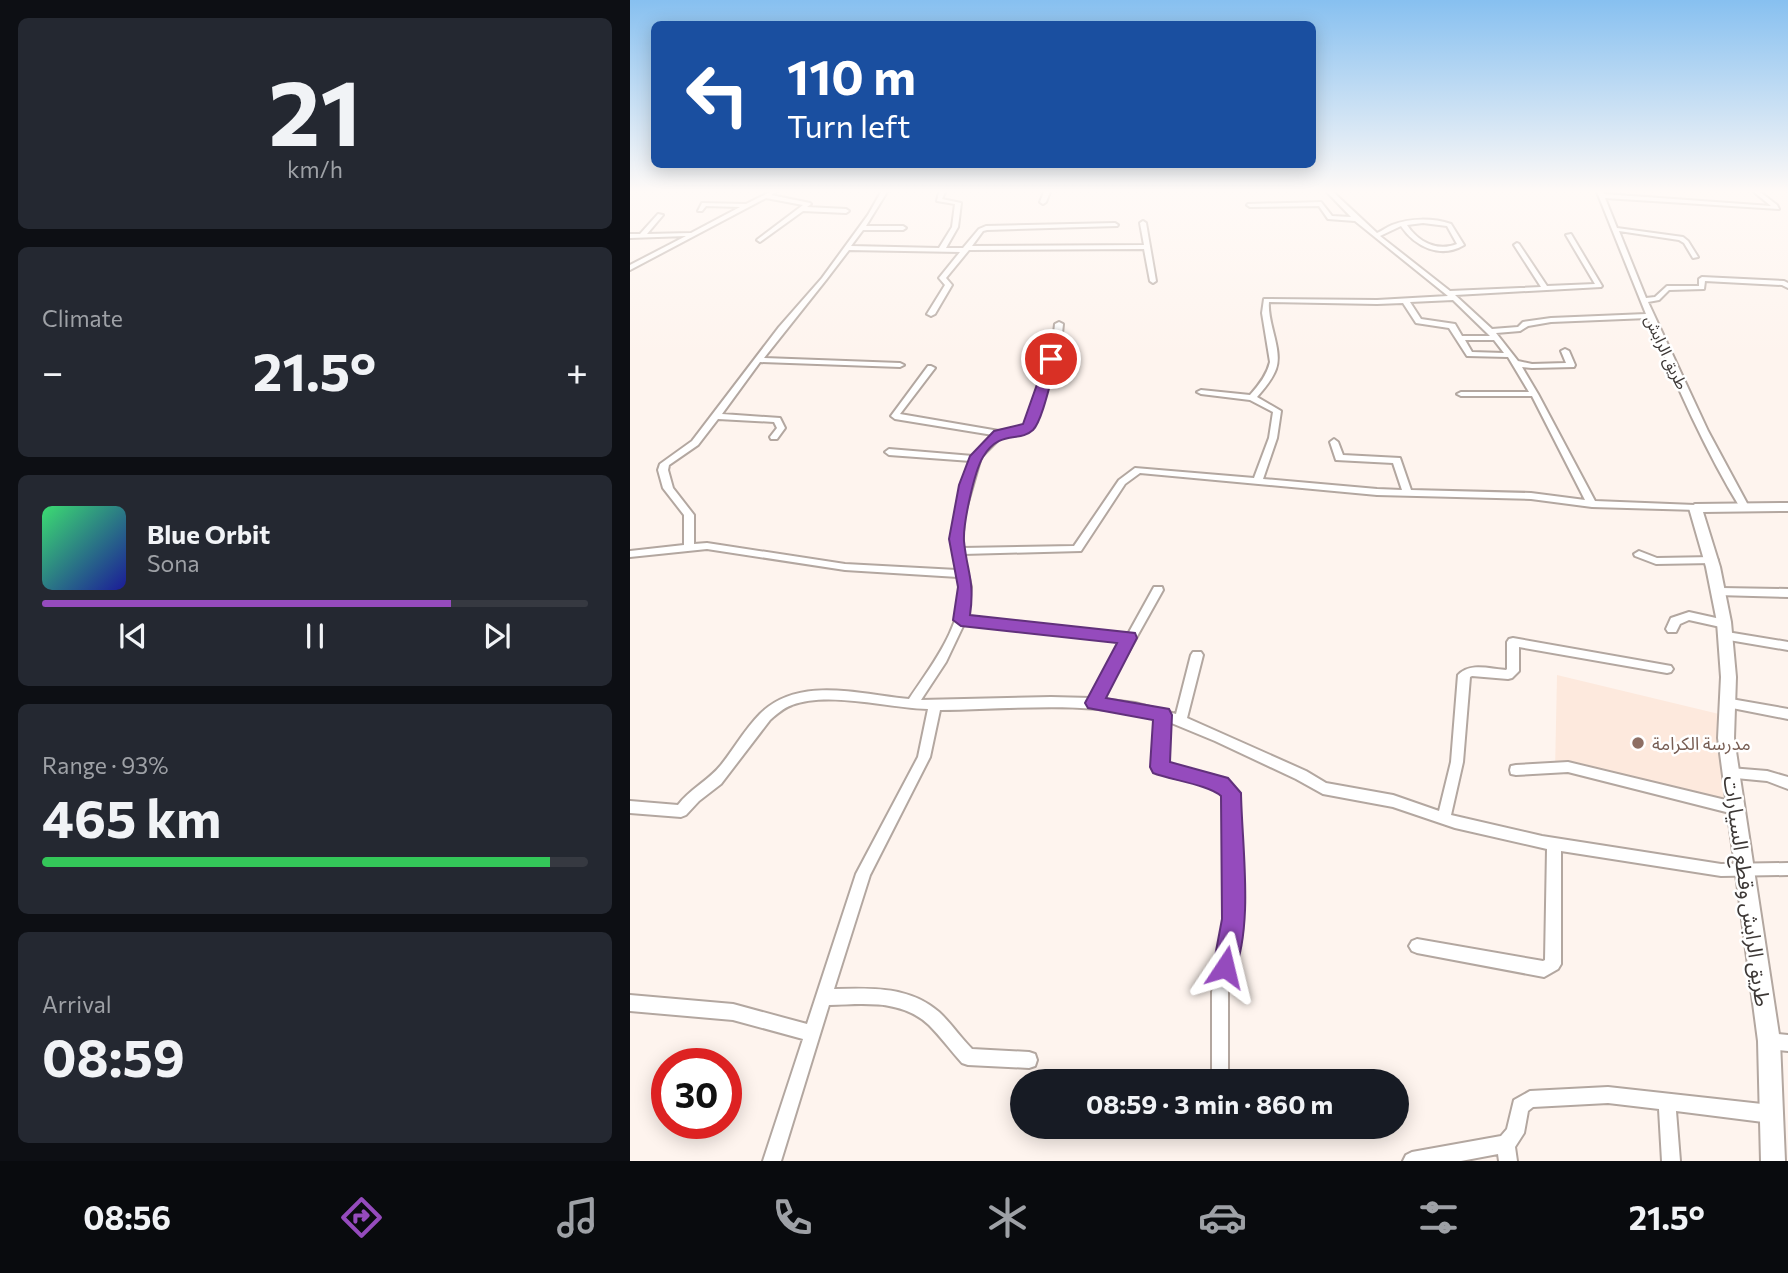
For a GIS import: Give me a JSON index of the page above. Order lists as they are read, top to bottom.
{
  "streets": {
    "main road": ["طريق الرابش وقطع السيارات"],
    "street": ["طريق الرابش"]
  },
  "places": ["مدرسة الكرامة"],
  "page": {
    "tile": [
      ["21", "km/h"],
      "Climate",
      ["Range · 93%", "465 km"],
      ["Arrival", "08:59"]
    ],
    "turn": ["110 m", "Turn left"],
    "heat": ["−", "21.5°", "+"],
    "song": ["Blue Orbit", "Sona"],
    "limit": "30",
    "trip": "08:59 · 3 min · 860 m",
    "tabs": ["08:56", "21.5°"]
  }
}
